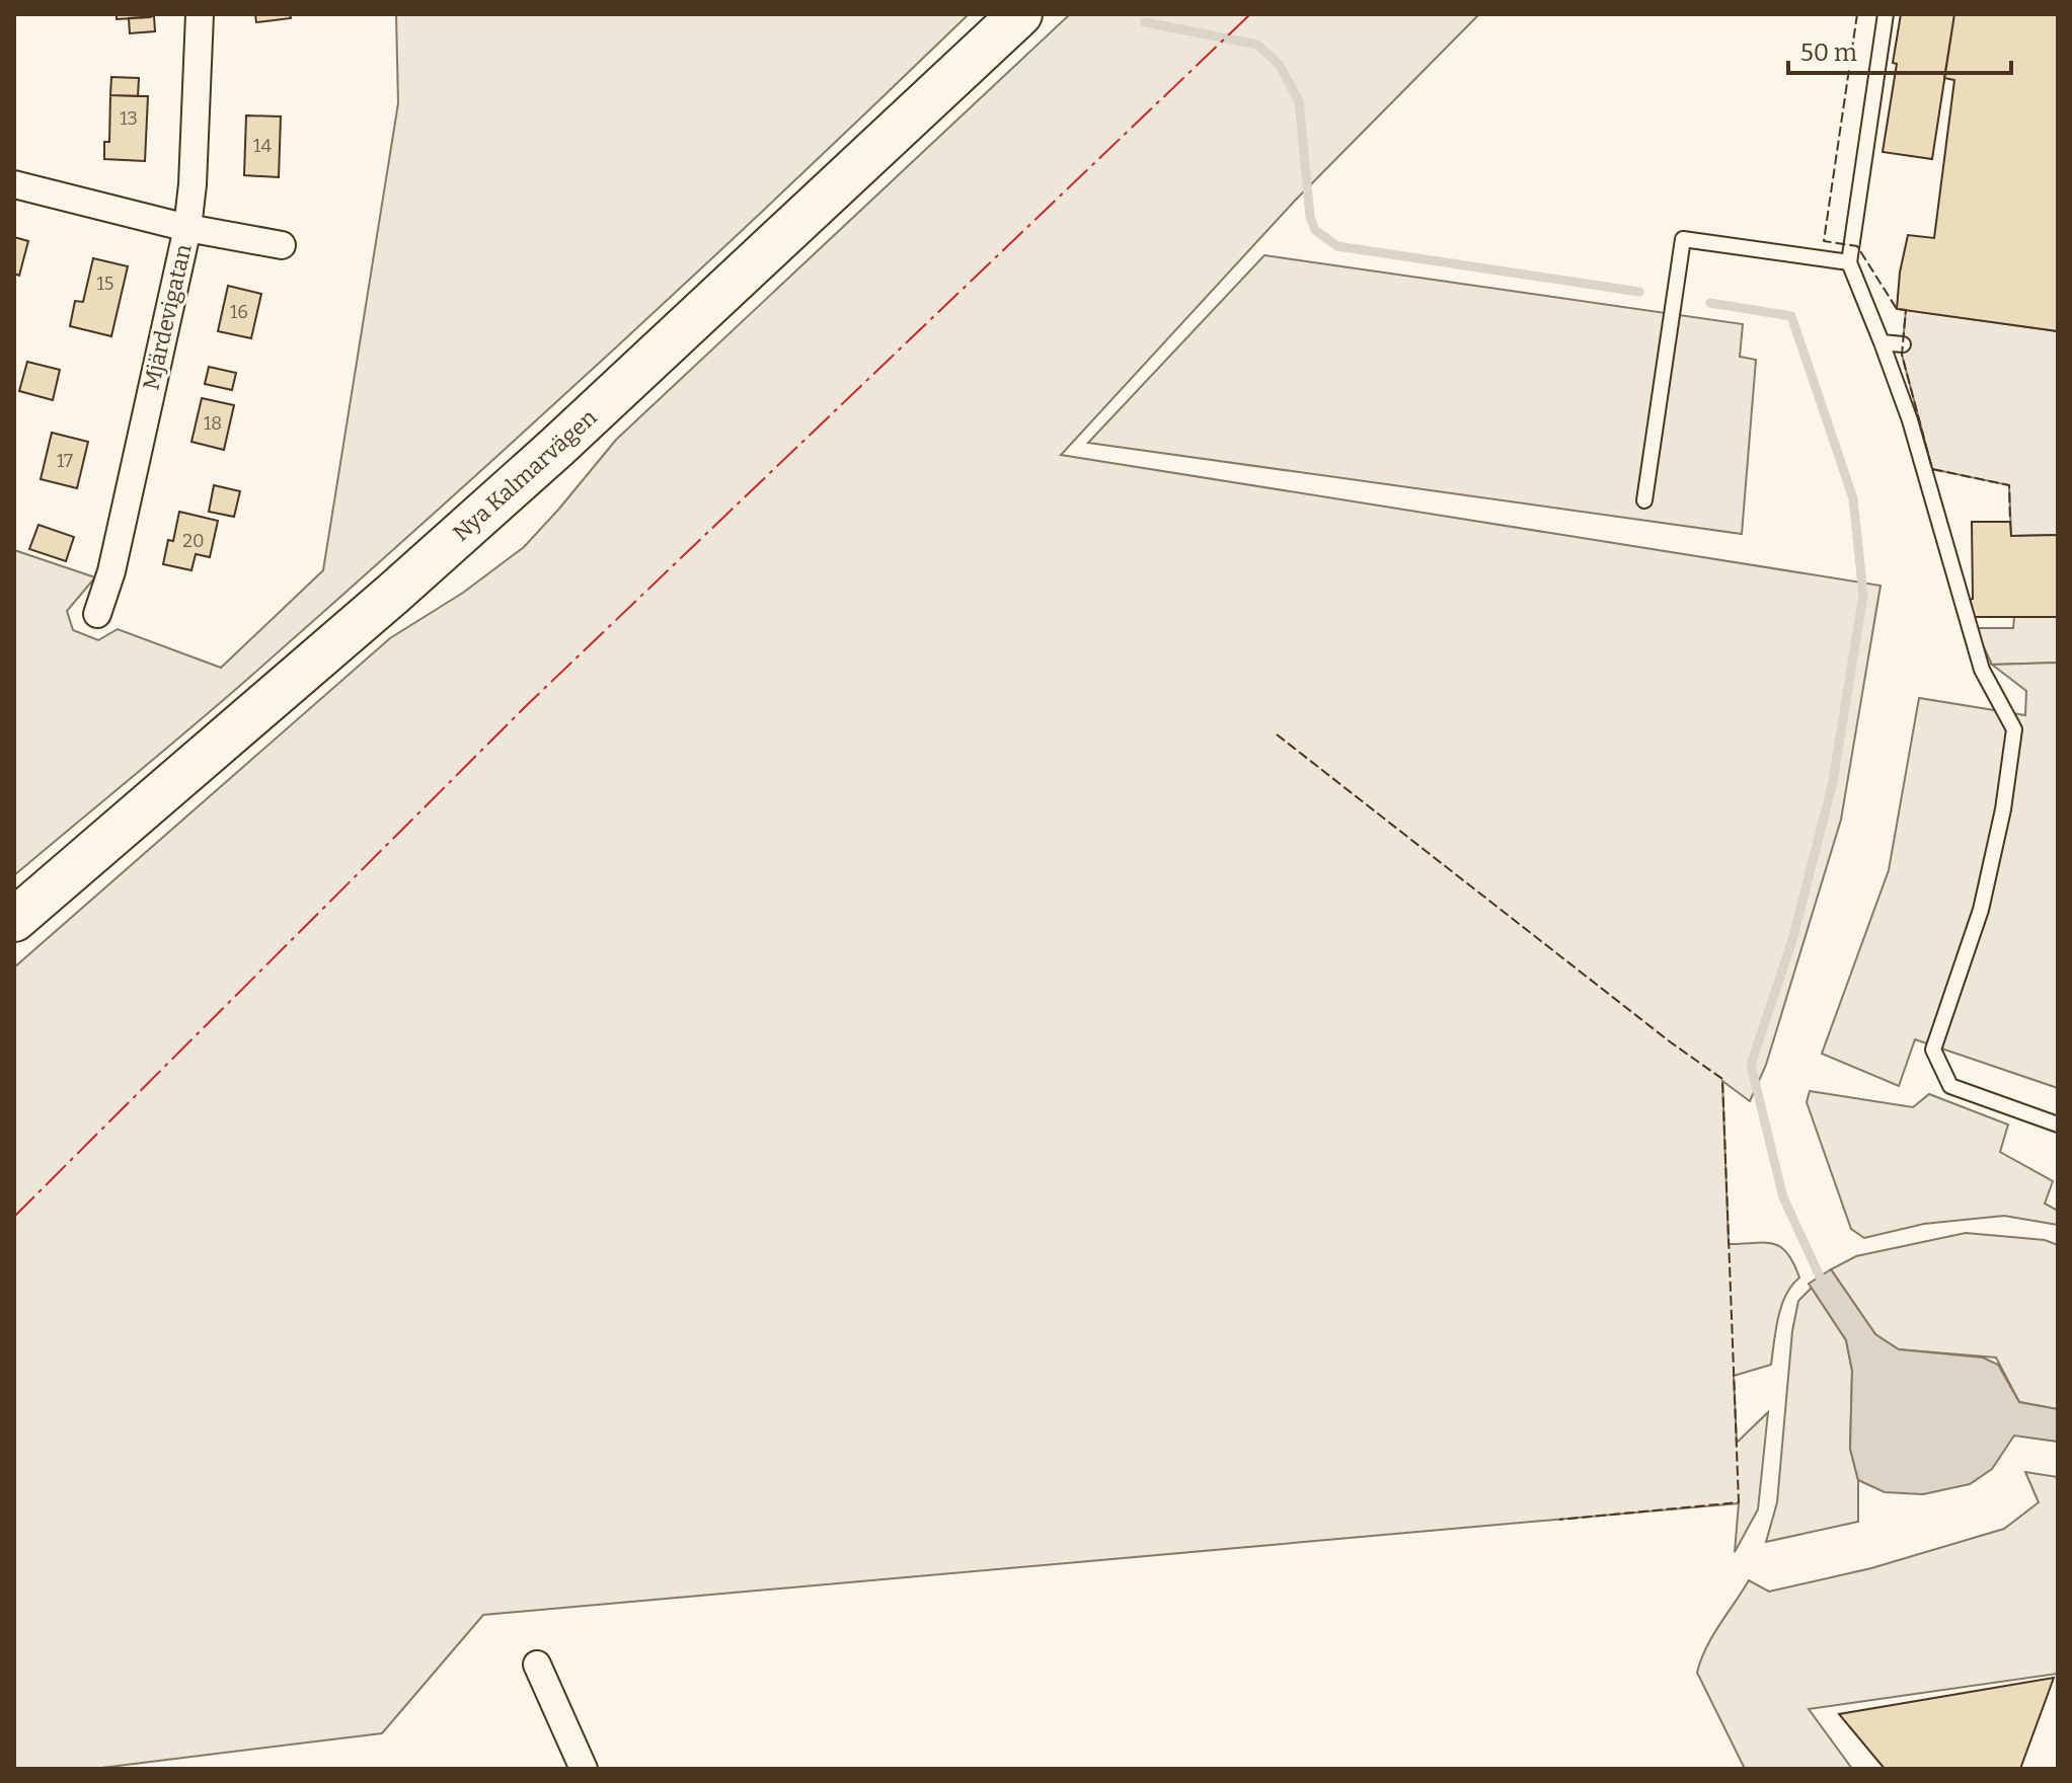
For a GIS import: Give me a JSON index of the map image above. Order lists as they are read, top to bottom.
{
  "streets": {
    "main road": ["Nya Kalmarvägen"],
    "street": ["Mjärdevigatan"]
  },
  "house_numbers": [
    "13",
    "14",
    "15",
    "16",
    "18",
    "17",
    "20"
  ],
  "scale_bar": "50 m"
}
